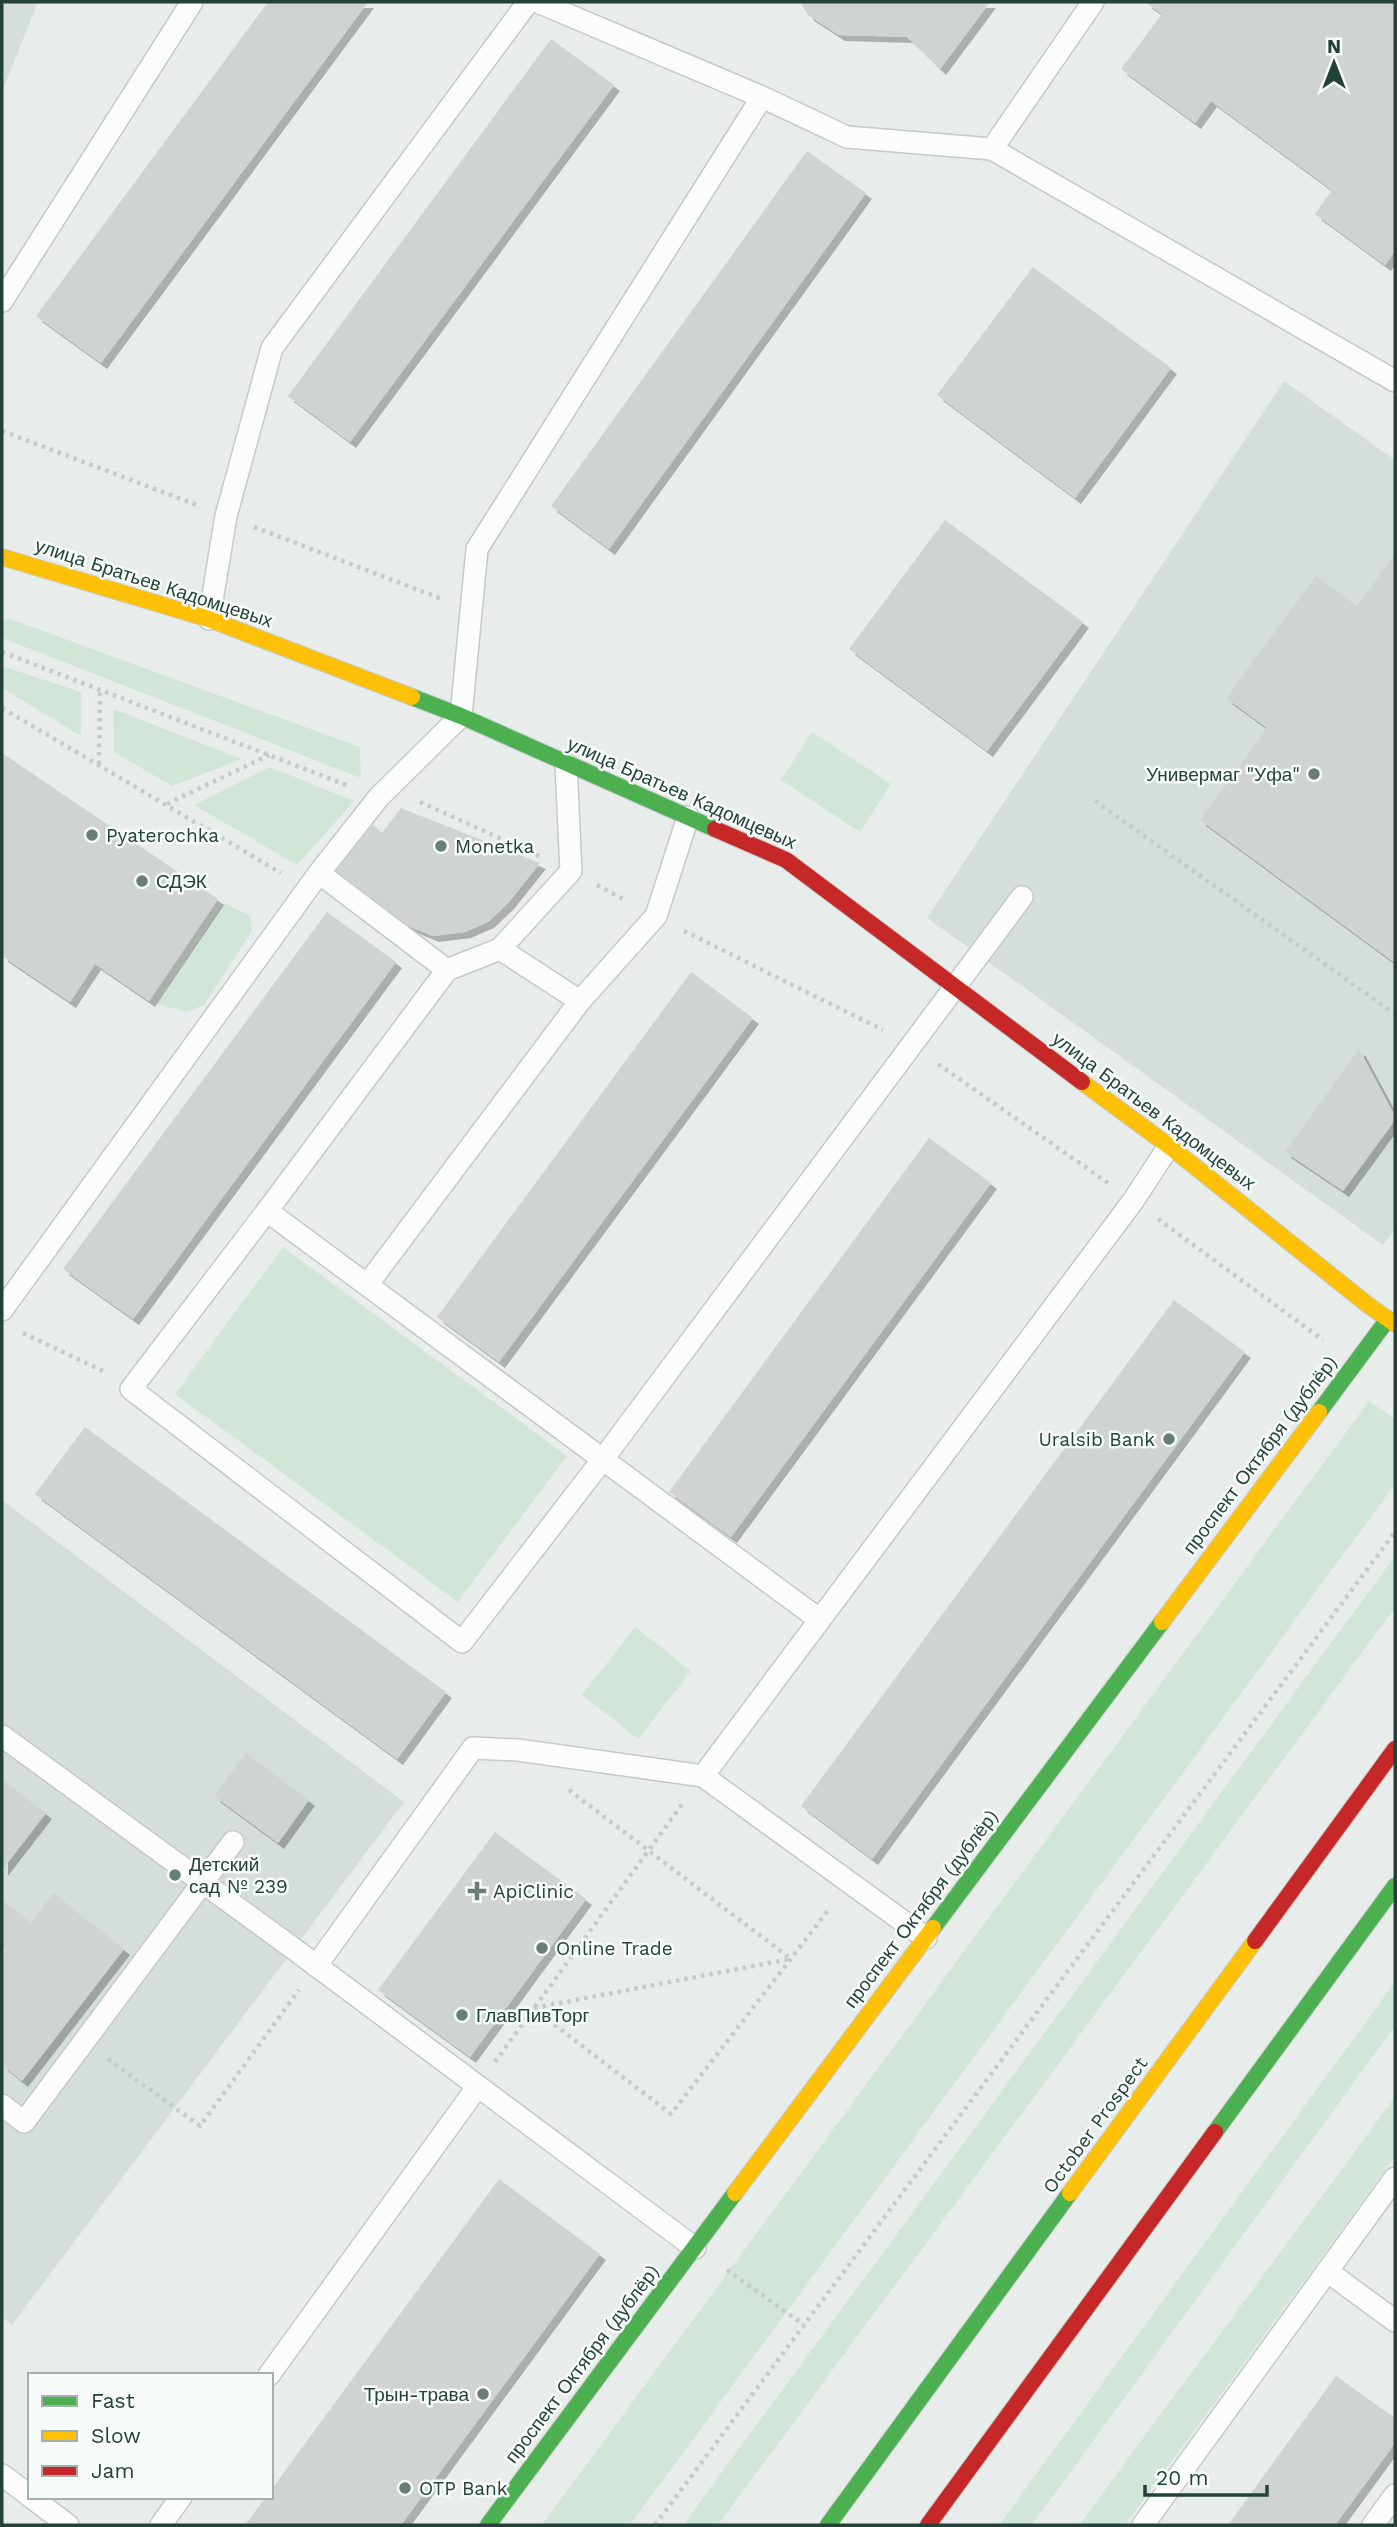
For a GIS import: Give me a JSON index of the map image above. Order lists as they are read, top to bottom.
{
  "streets": {
    "street": ["улица Братьев Кадомцевых", "проспект Октября (дублёр)", "October Prospect"]
  },
  "crossings": [
    ["улица Братьев Кадомцевых", "проспект Октября (дублёр)"]
  ],
  "places": {
    "other": [
      "Универмаг \"Уфа\"",
      "Pyaterochka",
      "Monetka",
      "СДЭК",
      "Uralsib Bank",
      "Детский сад № 239",
      "Online Trade",
      "ГлавПивТорг",
      "Трын-трава",
      "OTP Bank"
    ],
    "health": ["ApiClinic"]
  },
  "legend": ["Fast", "Slow", "Jam"],
  "scale_bar": "20 m",
  "north": "top"
}
